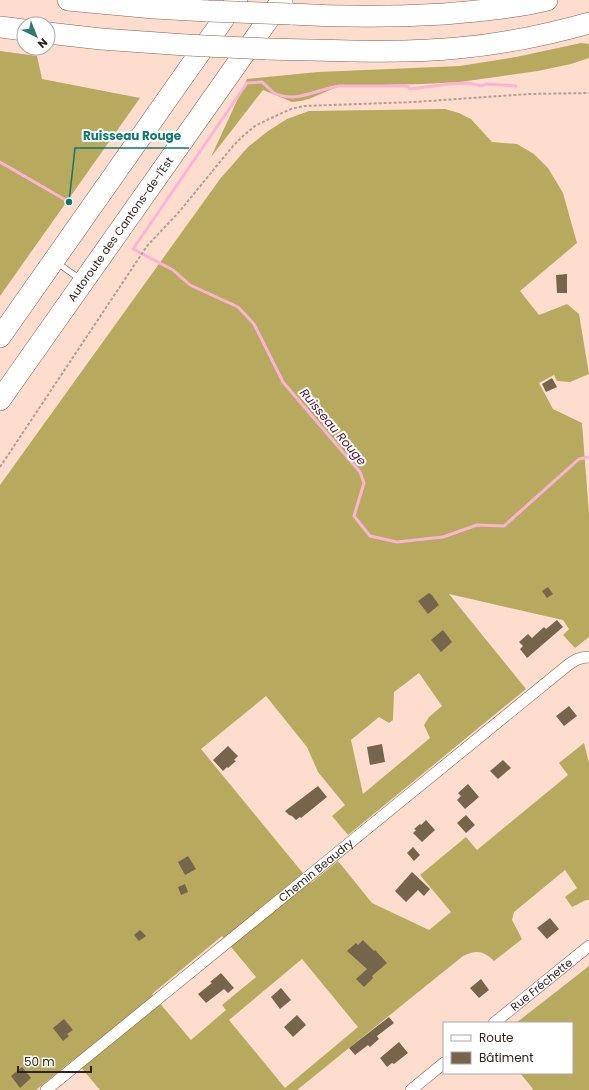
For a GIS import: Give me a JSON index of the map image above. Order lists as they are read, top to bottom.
{
  "streets": {
    "highway": ["Autoroute des Cantons-de-l'Est"],
    "street": ["Chemin Beaudry", "Rue Fréchette"]
  },
  "water": ["Ruisseau Rouge"],
  "places": ["Ruisseau Rouge"],
  "legend": ["Route", "Bâtiment"],
  "scale_bar": "50 m",
  "north": "bottom right"
}
